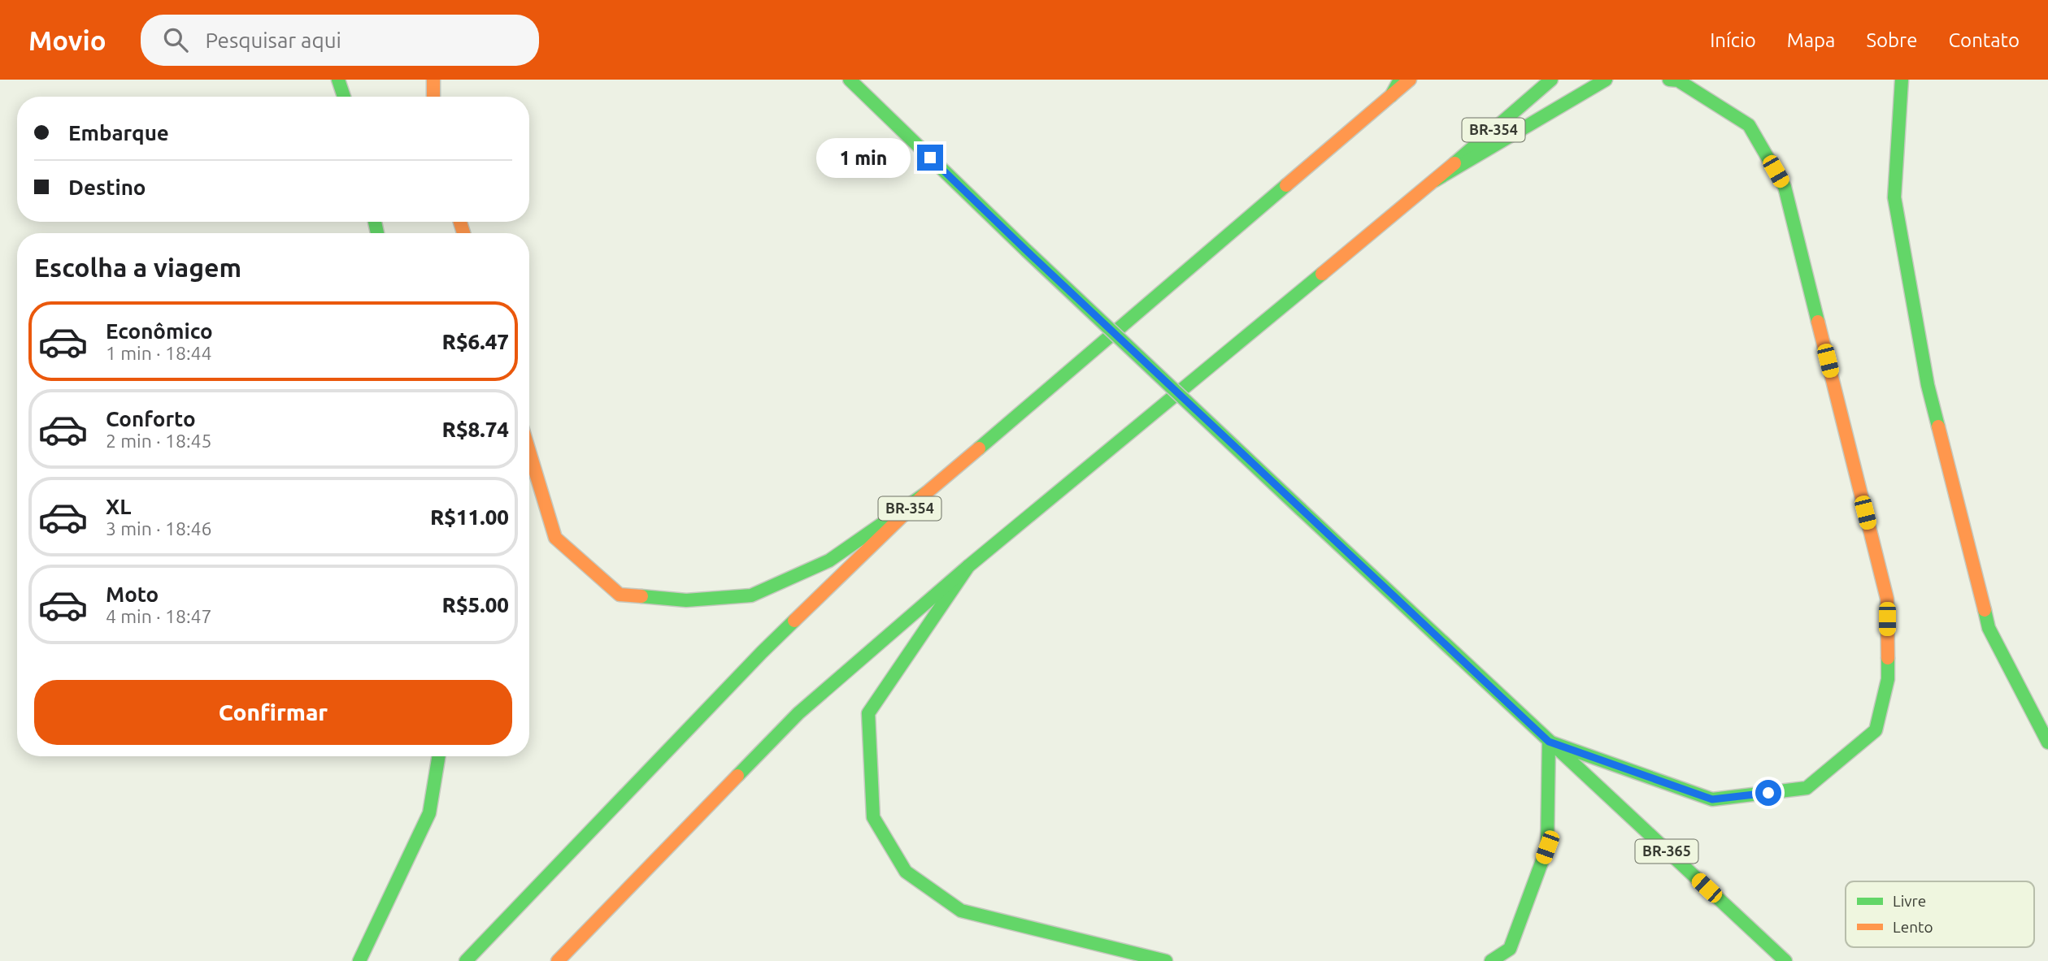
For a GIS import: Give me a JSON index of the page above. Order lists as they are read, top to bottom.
{
  "streets": {
    "main road": ["BR-354", "BR-365"]
  },
  "legend": ["Livre", "Lento"],
  "page": {
    "header": "Movio",
    "search": "Pesquisar aqui",
    "nav": [
      "Início",
      "Mapa",
      "Sobre",
      "Contato"
    ],
    "banner": ["Embarque", "Destino"],
    "bubble": "1 min",
    "heading": "Escolha a viagem",
    "list": [
      {
        "name": "Econômico",
        "note": "1 min · 18:44",
        "value": "R$6.47"
      },
      {
        "name": "Conforto",
        "note": "2 min · 18:45",
        "value": "R$8.74"
      },
      {
        "name": "XL",
        "note": "3 min · 18:46",
        "value": "R$11.00"
      },
      {
        "name": "Moto",
        "note": "4 min · 18:47",
        "value": "R$5.00"
      }
    ],
    "buttons": "Confirmar"
  }
}
